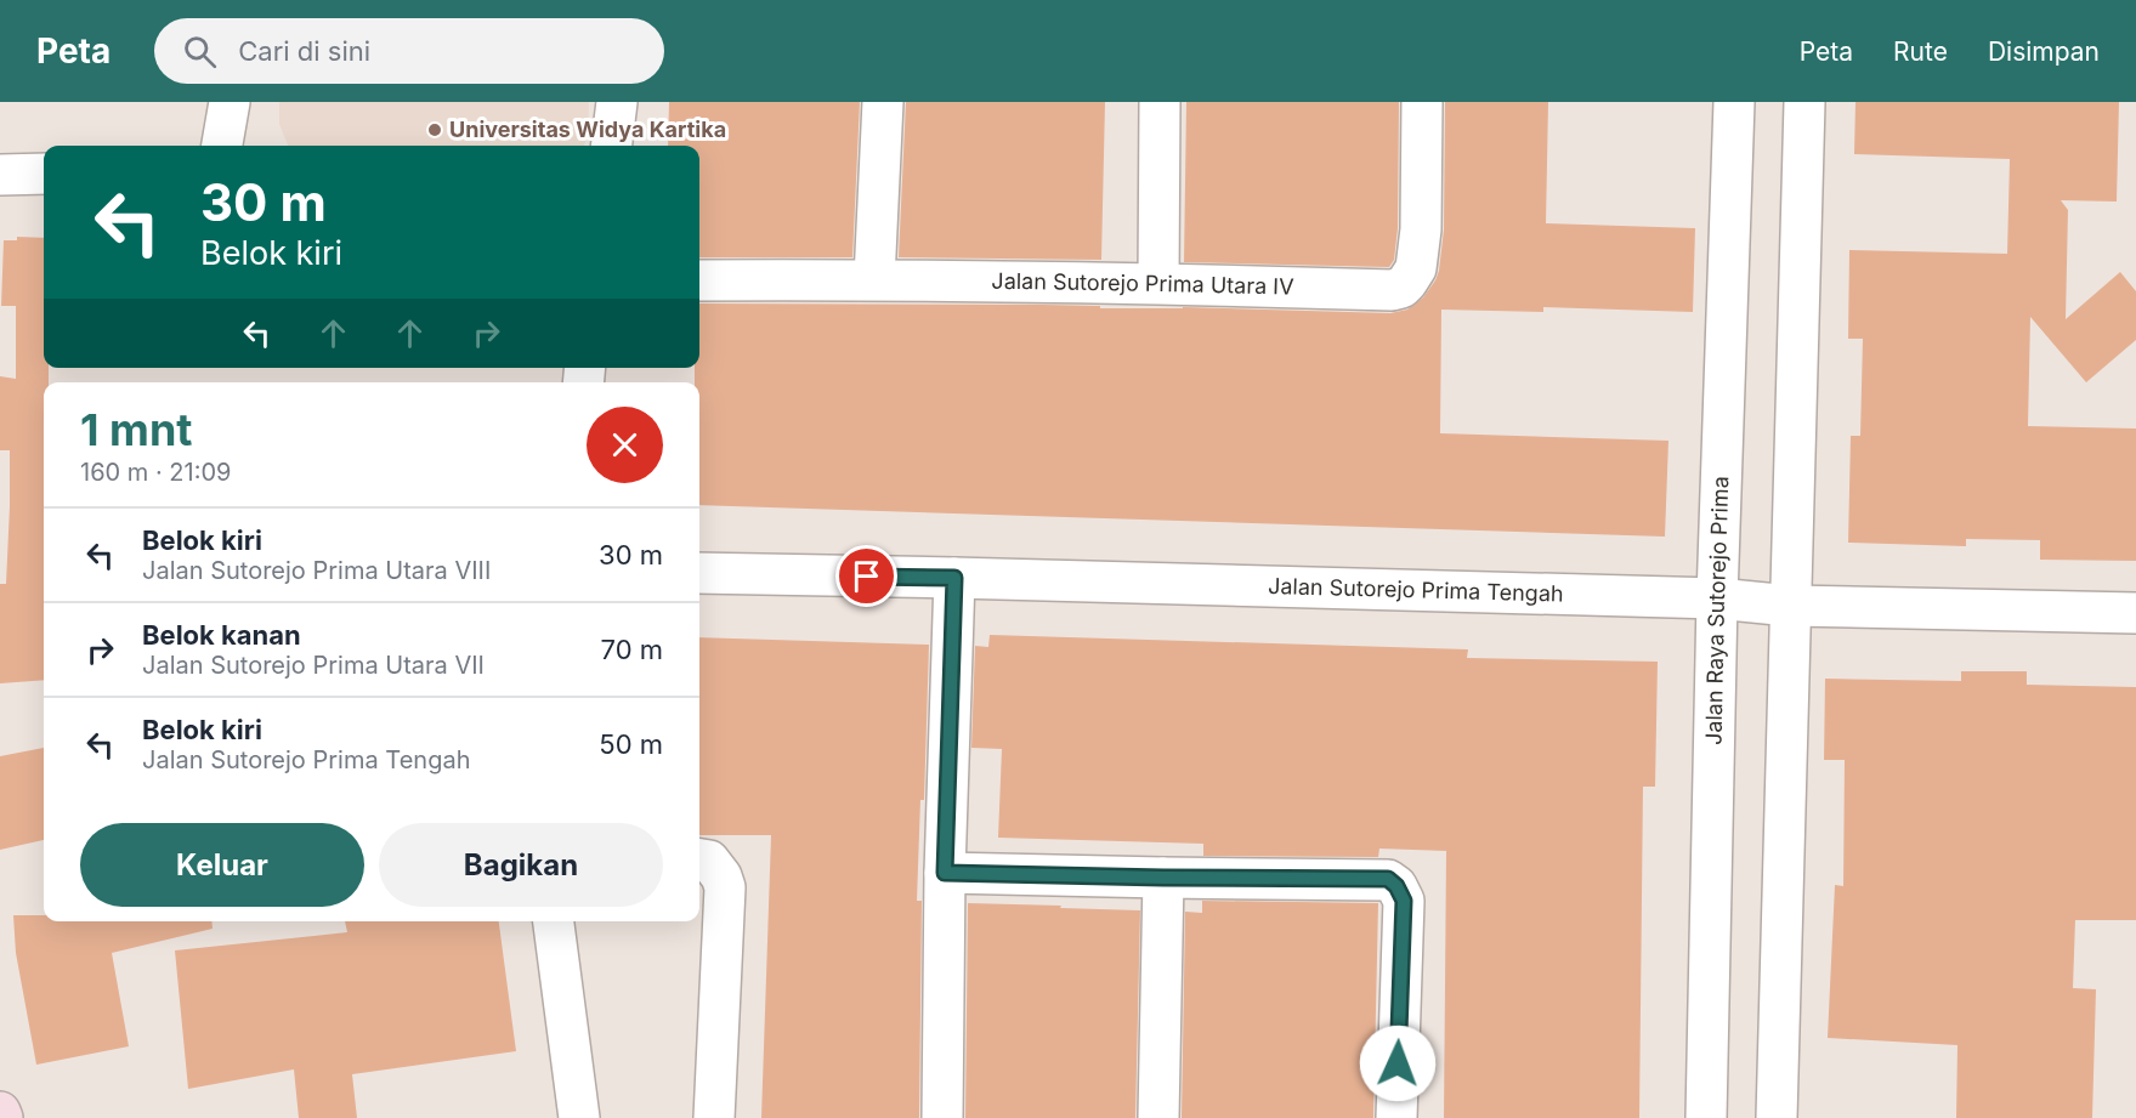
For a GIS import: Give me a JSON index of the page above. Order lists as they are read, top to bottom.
{
  "streets": {
    "street": ["Jalan Sutorejo Prima Utara IV", "Jalan Sutorejo Prima Tengah", "Jalan Raya Sutorejo Prima"]
  },
  "crossings": [
    ["Jalan Sutorejo Prima Tengah", "Jalan Raya Sutorejo Prima"]
  ],
  "places": ["Universitas Widya Kartika"],
  "page": {
    "header": "Peta",
    "search": "Cari di sini",
    "nav": ["Peta", "Rute", "Disimpan"],
    "turn": ["30 m", "Belok kiri"],
    "heading": ["1 mnt", "160 m · 21:09"],
    "list": [
      {
        "name": "Belok kiri",
        "note": "Jalan Sutorejo Prima Utara VIII",
        "value": "30 m"
      },
      {
        "name": "Belok kanan",
        "note": "Jalan Sutorejo Prima Utara VII",
        "value": "70 m"
      },
      {
        "name": "Belok kiri",
        "note": "Jalan Sutorejo Prima Tengah",
        "value": "50 m"
      }
    ],
    "buttons": ["Keluar", "Bagikan"]
  }
}
